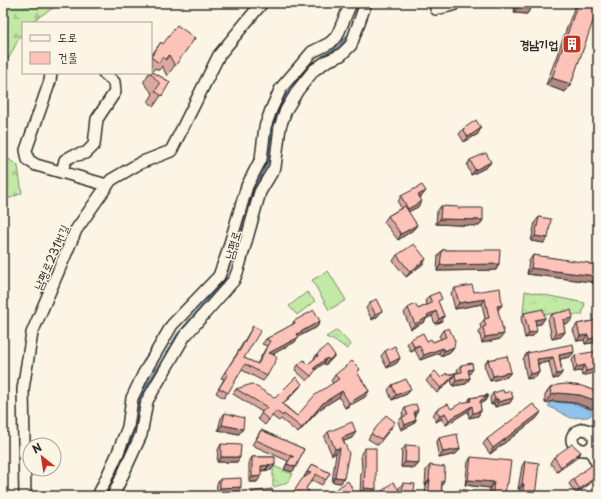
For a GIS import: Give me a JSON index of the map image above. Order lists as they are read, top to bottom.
{
  "streets": {
    "street": ["남평로", "남평로231번길"]
  },
  "places": {
    "building": ["경남기업"]
  },
  "legend": ["도로", "건물"],
  "north": "top left"
}
